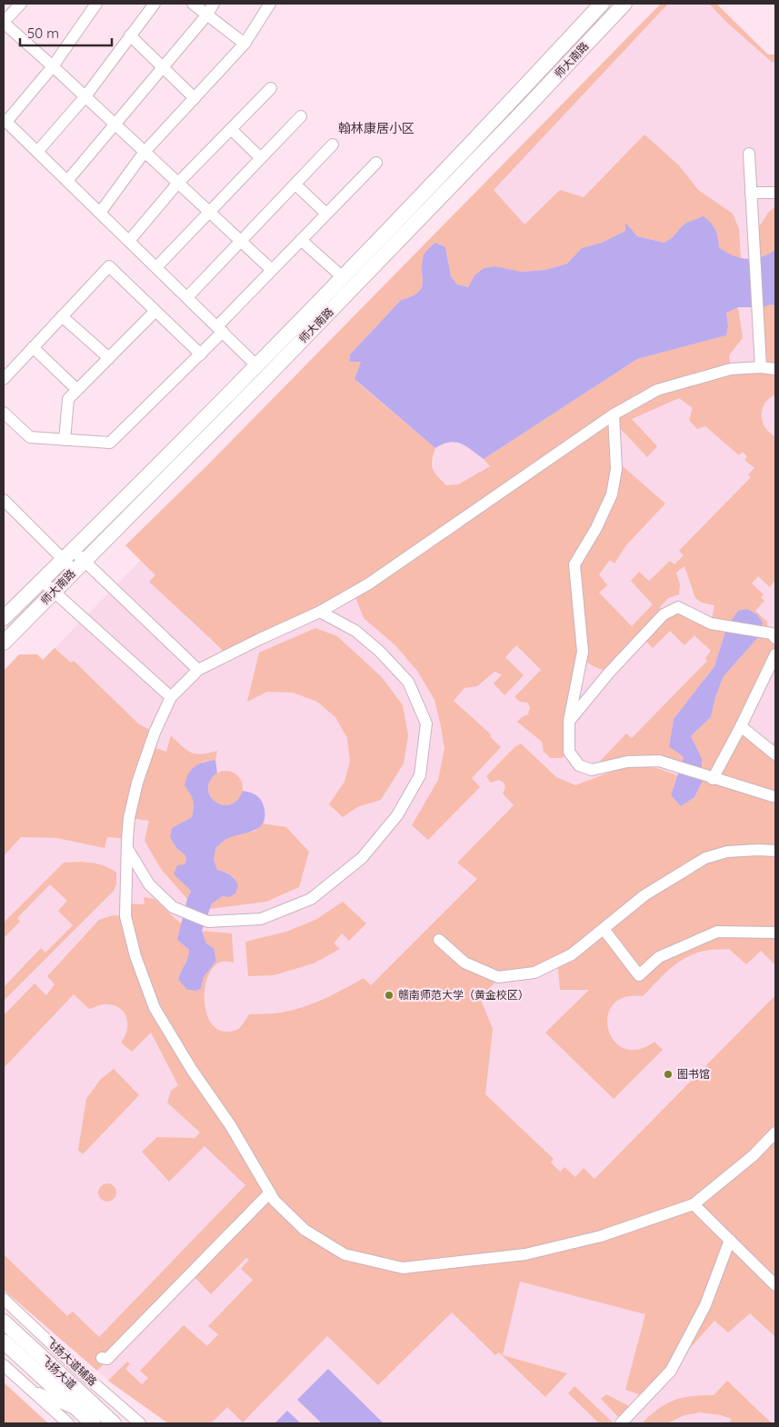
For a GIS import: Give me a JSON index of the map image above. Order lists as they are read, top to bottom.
{
  "streets": {
    "main road": ["师大南路", "飞扬大道"],
    "street": ["飞扬大道辅路"]
  },
  "districts": ["翰林康居小区"],
  "places": ["赣南师范大学（黄金校区）", "图书馆"],
  "scale_bar": "50 m"
}
